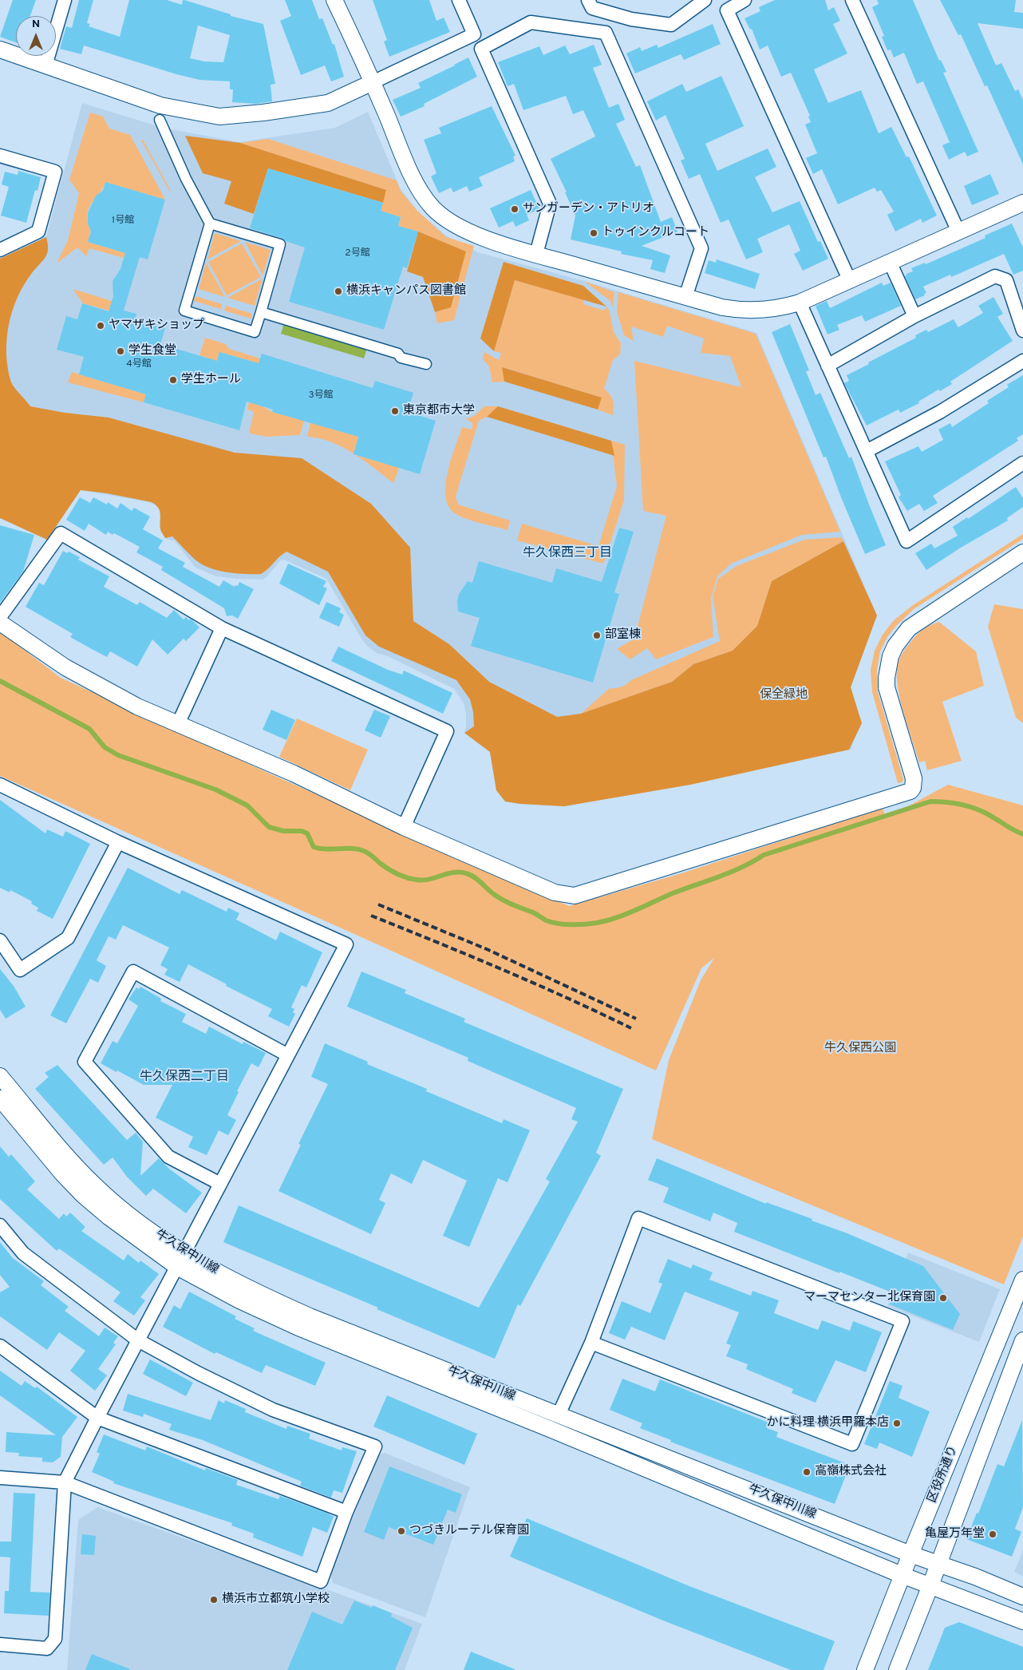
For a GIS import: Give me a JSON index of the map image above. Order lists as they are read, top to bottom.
{
  "streets": {
    "street": ["牛久保中川線", "区役所通り"]
  },
  "crossings": [
    ["牛久保中川線", "区役所通り"]
  ],
  "districts": ["牛久保西三丁目", "牛久保西二丁目"],
  "parks": ["保全緑地", "牛久保西公園"],
  "places": [
    "サンガーデン・アトリオ",
    "トゥインクルコート",
    "横浜キャンパス図書館",
    "ヤマザキショップ",
    "学生食堂",
    "学生ホール",
    "東京都市大学",
    "部室棟",
    "マーマセンター北保育園",
    "かに料理 横浜甲羅本店",
    "高嶺株式会社",
    "つづきルーテル保育園",
    "亀屋万年堂",
    "横浜市立都筑小学校"
  ],
  "house_numbers": [
    "1号館",
    "2号館",
    "4号館",
    "3号館"
  ],
  "north": "top"
}
